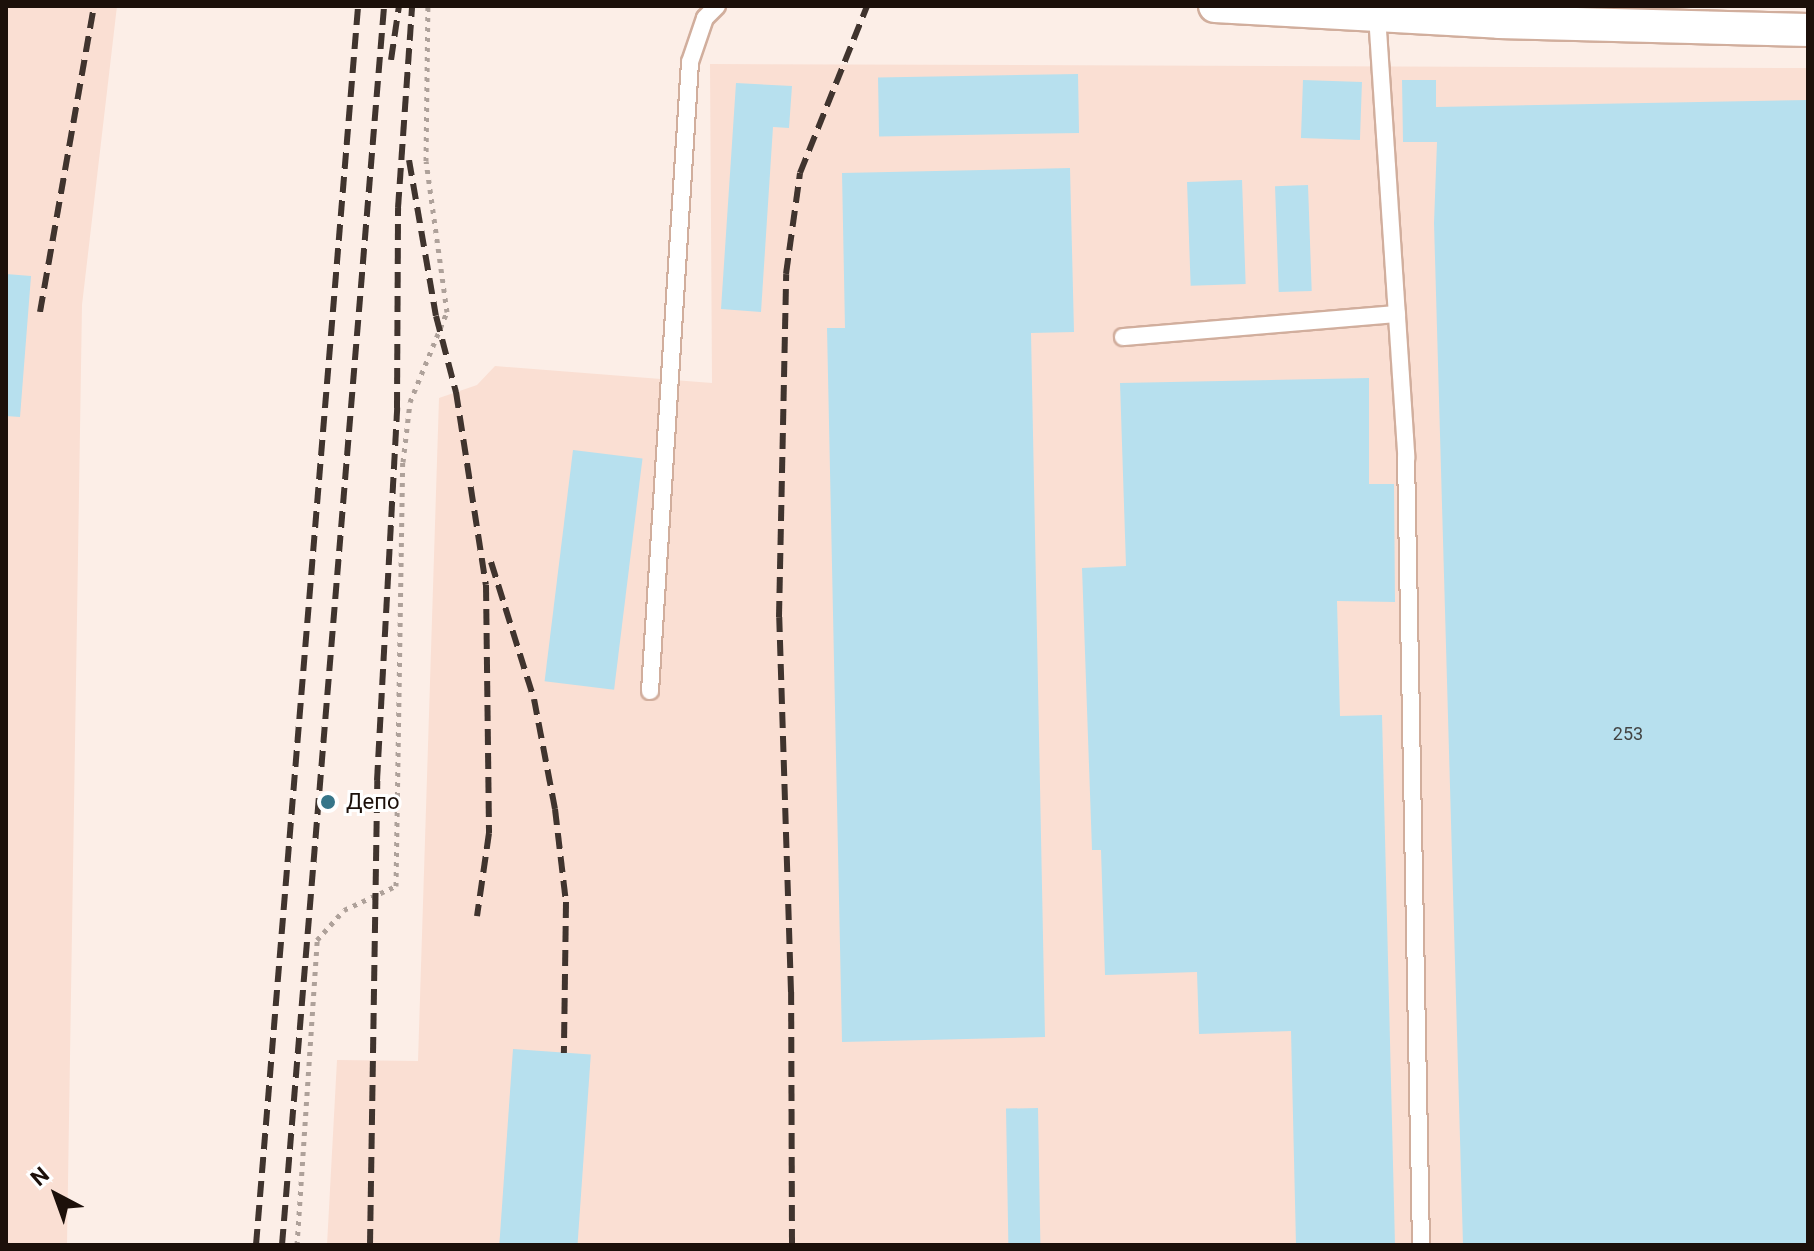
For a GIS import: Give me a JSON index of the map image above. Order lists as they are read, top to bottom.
{
  "places": ["Депо"],
  "house_numbers": ["253"],
  "north": "top left"
}
